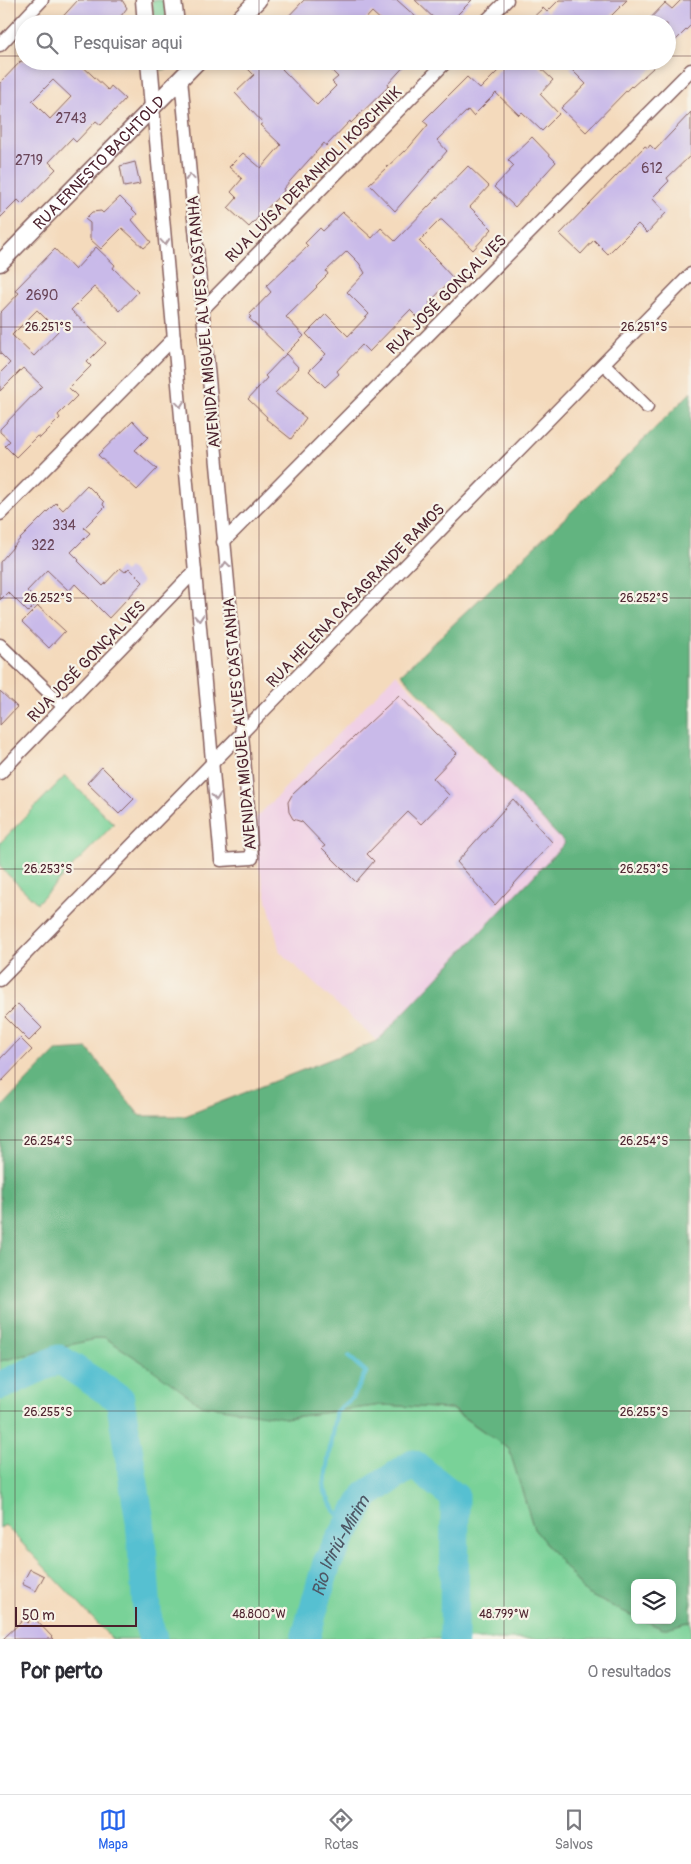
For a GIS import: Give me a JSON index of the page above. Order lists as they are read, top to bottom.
{
  "streets": {
    "street": [
      "RUA ERNESTO BACHTOLD",
      "RUA LUÍSA DERANHOLI KOSCHNIK",
      "RUA JOSÉ GONÇALVES",
      "AVENIDA MIGUEL ALVES CASTANHA",
      "RUA HELENA CASAGRANDE RAMOS"
    ]
  },
  "crossings": [
    ["RUA ERNESTO BACHTOLD", "AVENIDA MIGUEL ALVES CASTANHA"],
    ["RUA LUÍSA DERANHOLI KOSCHNIK", "AVENIDA MIGUEL ALVES CASTANHA"],
    ["RUA JOSÉ GONÇALVES", "AVENIDA MIGUEL ALVES CASTANHA"],
    ["AVENIDA MIGUEL ALVES CASTANHA", "RUA HELENA CASAGRANDE RAMOS"]
  ],
  "water": ["Rio Iririú-Mirim"],
  "house_numbers": [
    "2743",
    "2719",
    "612",
    "2690",
    "334",
    "322"
  ],
  "scale_bar": "50 m",
  "page": {
    "search": "Pesquisar aqui",
    "scale": "50 m",
    "heading": ["Por perto", "0 resultados"],
    "nav": ["Mapa", "Rotas", "Salvos"]
  },
  "coordinates": [
    "26.251°S",
    "26.252°S",
    "26.253°S",
    "26.254°S",
    "26.255°S",
    "48.800°W",
    "48.799°W"
  ]
}
